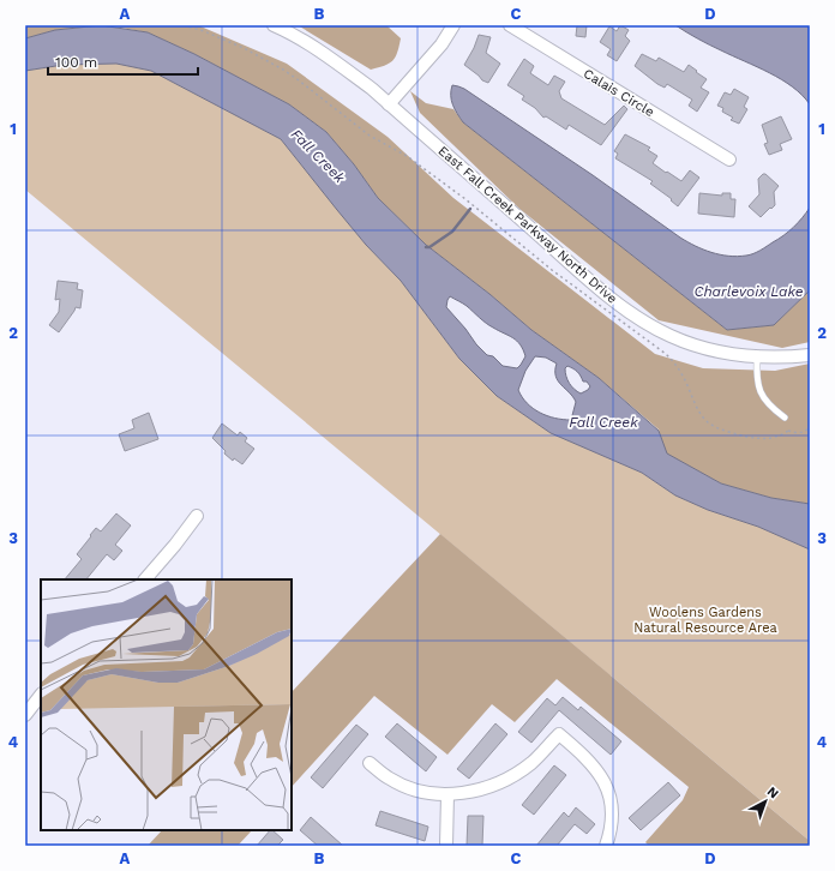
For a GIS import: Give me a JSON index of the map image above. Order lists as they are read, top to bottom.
{
  "streets": {
    "street": ["Calais Circle", "East Fall Creek Parkway North Drive"]
  },
  "water": ["Fall Creek", "Charlevoix Lake"],
  "parks": ["Woolens Gardens Natural Resource Area"],
  "scale_bar": "100 m",
  "north": "top right",
  "grid": {
    "columns": [
      "A",
      "B",
      "C",
      "D"
    ],
    "rows": [
      "1",
      "2",
      "3",
      "4"
    ]
  }
}
